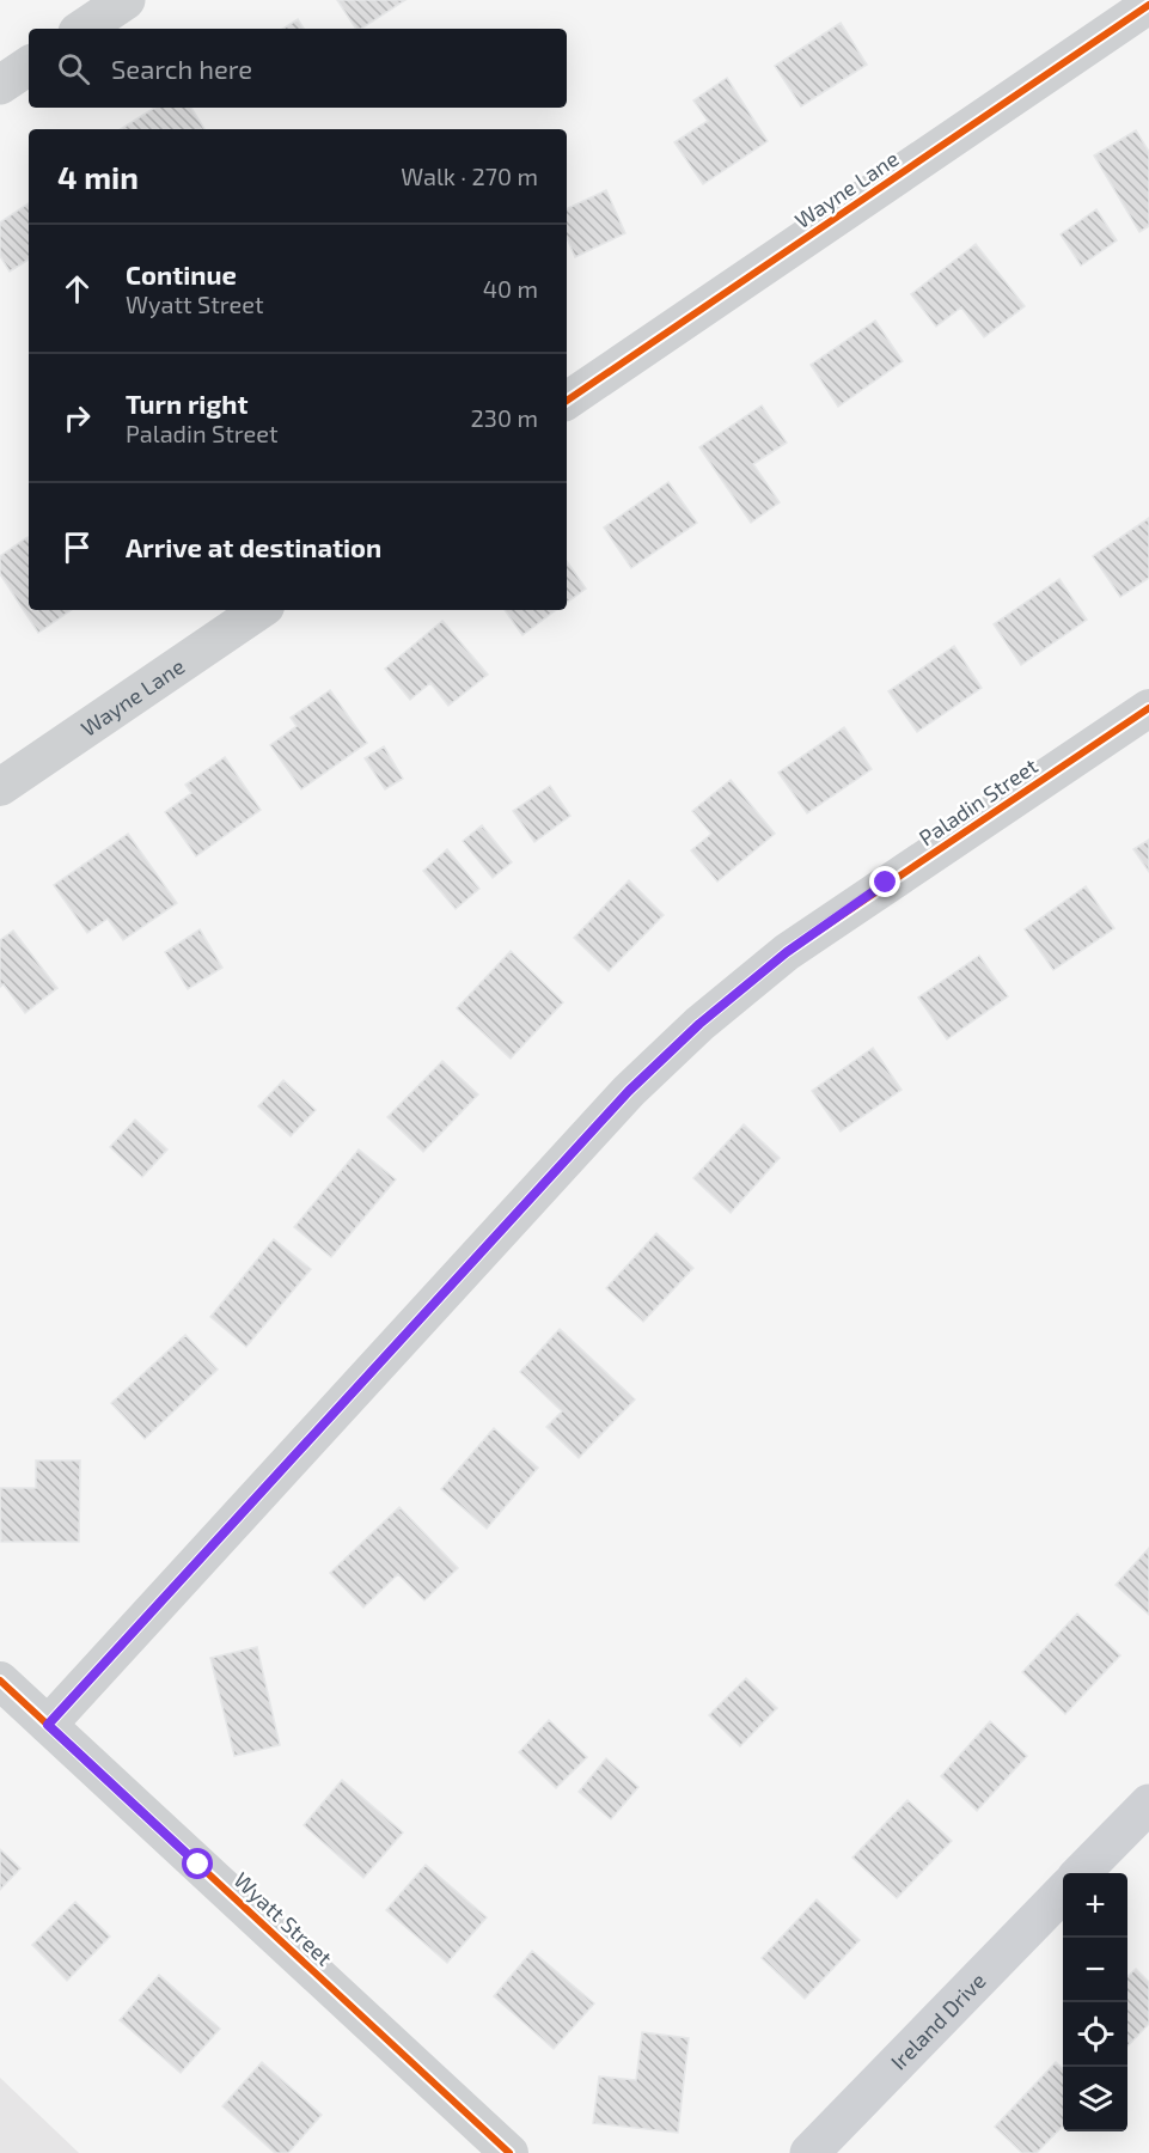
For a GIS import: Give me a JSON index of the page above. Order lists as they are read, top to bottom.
{
  "streets": {
    "main road": ["Ireland Drive"],
    "street": ["Wayne Lane", "Paladin Street", "Wyatt Street"]
  },
  "crossings": [
    ["Paladin Street", "Wyatt Street"]
  ],
  "page": {
    "search": "Search here",
    "heading": ["4 min", "Walk · 270 m"],
    "list": [
      ["Continue", "Wyatt Street", "40 m"],
      ["Turn right", "Paladin Street", "230 m"],
      "Arrive at destination"
    ],
    "map_buttons": ["+", "−"]
  }
}
